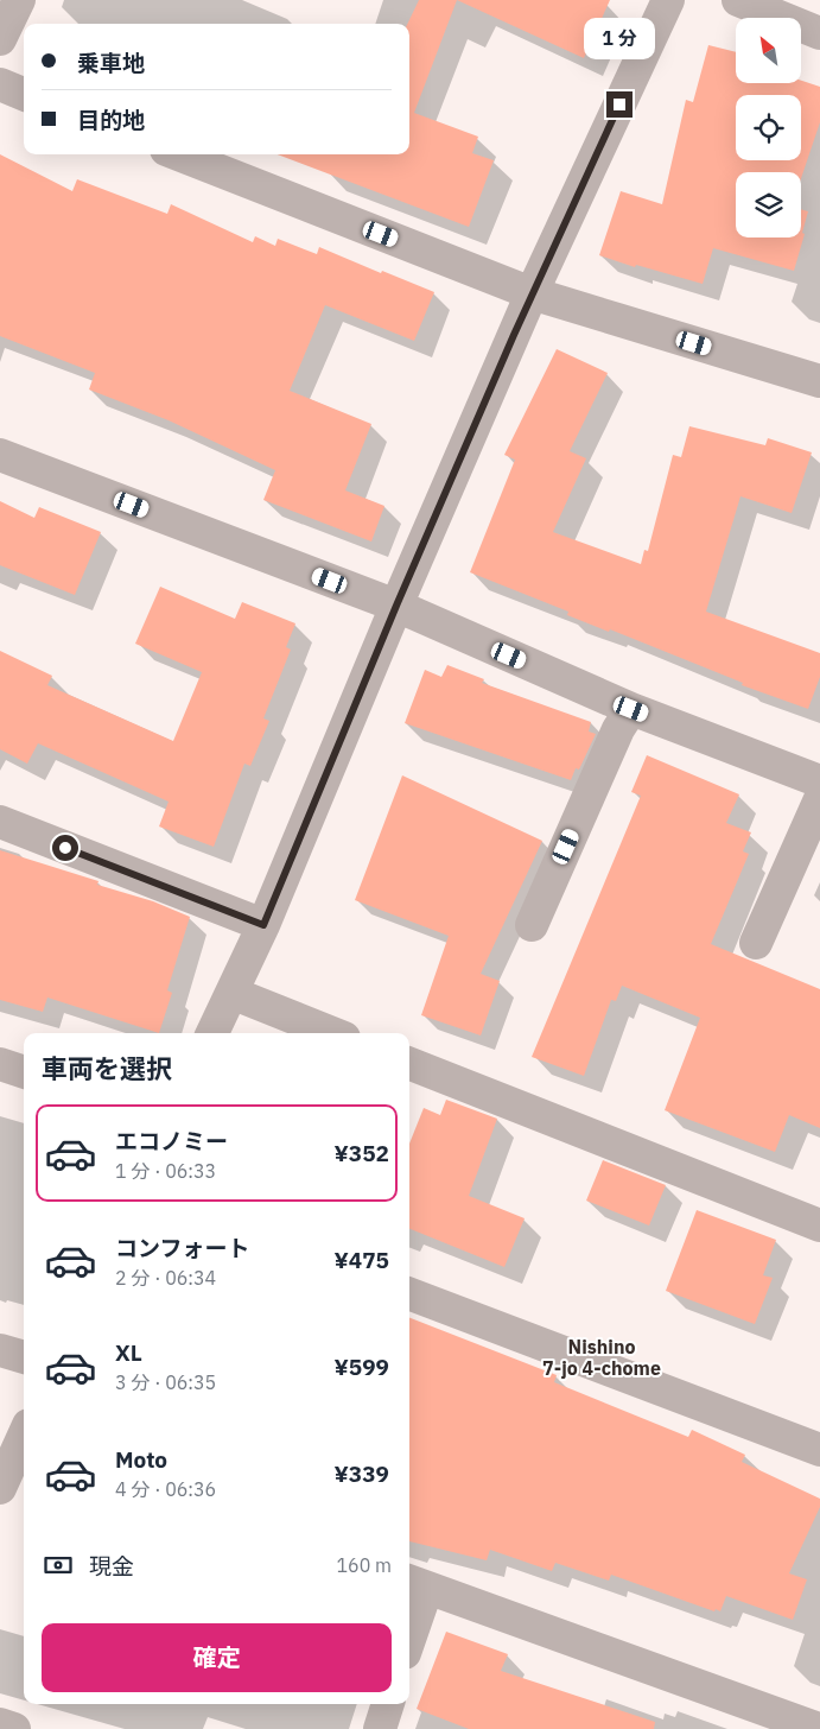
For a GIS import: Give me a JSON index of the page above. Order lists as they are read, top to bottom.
{
  "districts": ["Nishino 7-jo 4-chome"],
  "north": "top left",
  "page": {
    "bubble": "1 分",
    "banner": ["乗車地", "目的地"],
    "heading": "車両を選択",
    "list": [
      {
        "name": "エコノミー",
        "note": "1 分 · 06:33",
        "value": "¥352"
      },
      {
        "name": "コンフォート",
        "note": "2 分 · 06:34",
        "value": "¥475"
      },
      {
        "name": "XL",
        "note": "3 分 · 06:35",
        "value": "¥599"
      },
      {
        "name": "Moto",
        "note": "4 分 · 06:36",
        "value": "¥339"
      }
    ],
    "pay": ["現金", "160 m"],
    "buttons": "確定"
  }
}
